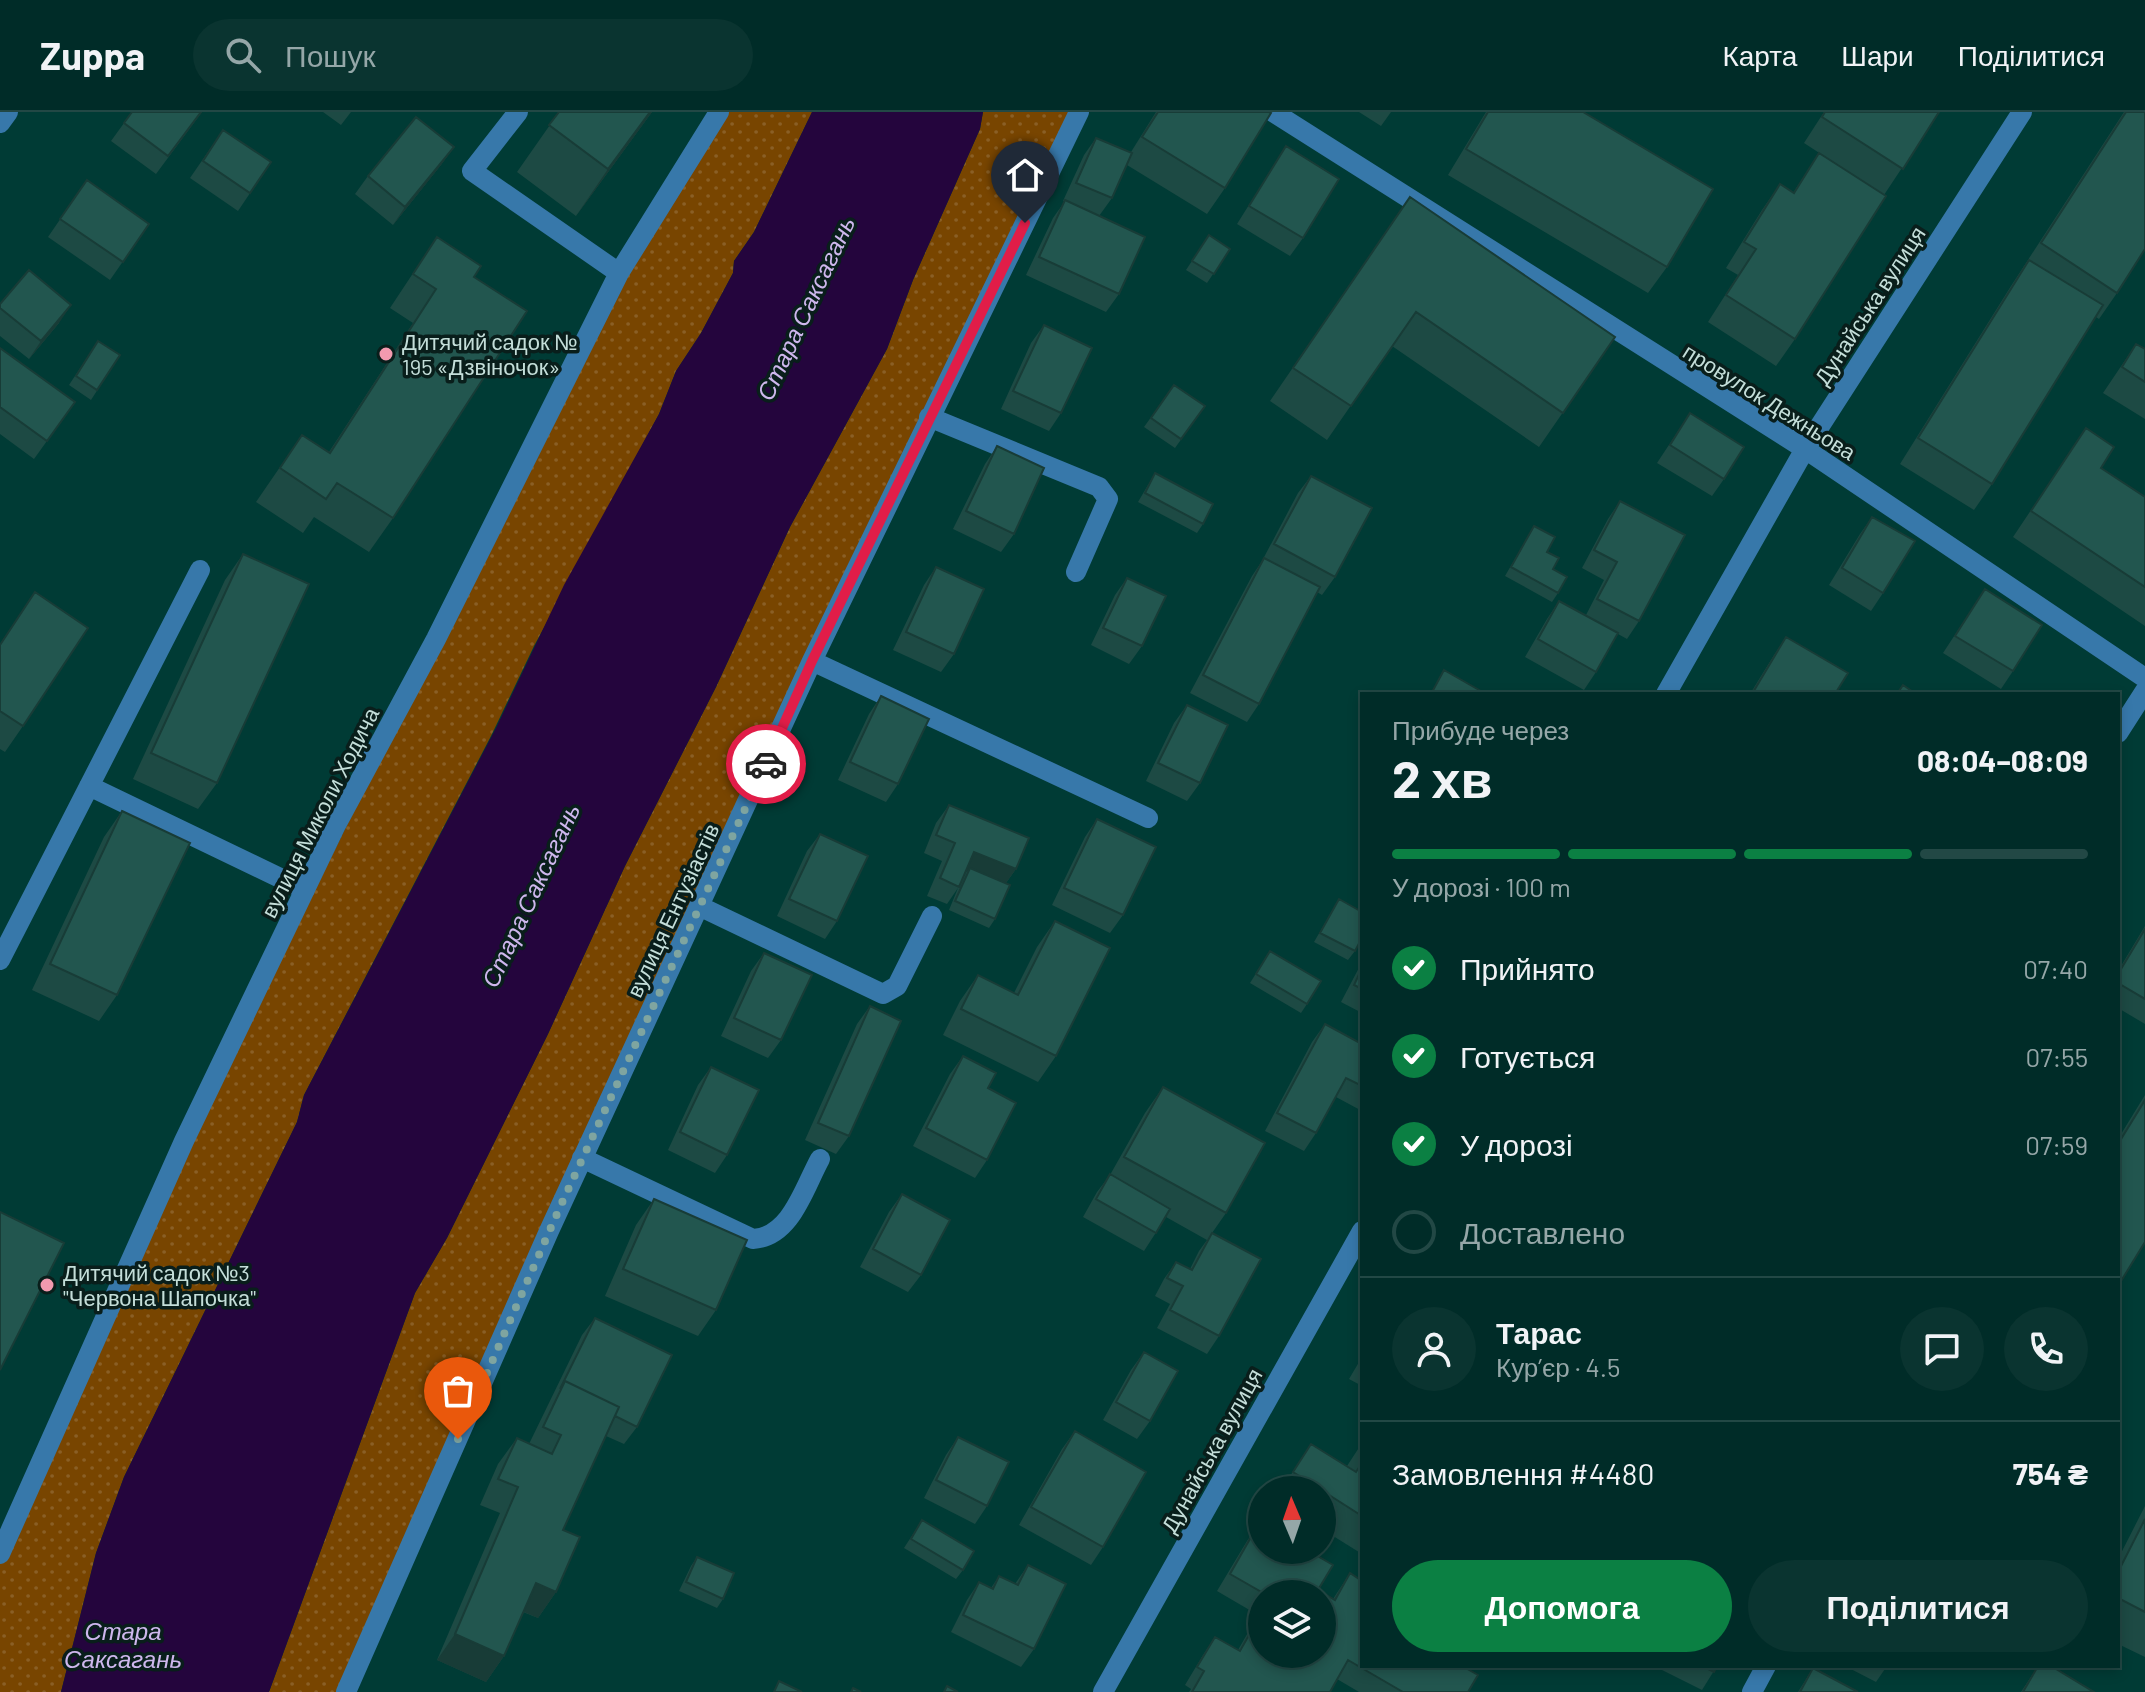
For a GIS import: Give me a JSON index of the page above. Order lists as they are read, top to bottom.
{
  "streets": {
    "street": [
      "Дунайська вулиця",
      "провулок Дежньова",
      "вулиця Миколи Ходича",
      "вулиця Ентузіастів"
    ]
  },
  "crossings": [
    ["Дунайська вулиця", "провулок Дежньова"]
  ],
  "water": ["Стара Саксагань"],
  "places": ["Дитячий садок № 195 «Дзвіночок»", "Дитячий садок №3 \"Червона Шапочка\""],
  "north": "top",
  "page": {
    "header": "Zuppa",
    "search": "Пошук",
    "nav": ["Карта", "Шари", "Поділитися"],
    "heading": ["2 хв", "Прибуде через", "08:04–08:09"],
    "panel": [
      "Тарас",
      "Кур’єр · 4.5",
      "Замовлення #4480",
      "754 ₴"
    ],
    "bar": "У дорозі · 100 m",
    "list": [
      ["Прийнято", "07:40"],
      ["Готується", "07:55"],
      ["У дорозі", "07:59"],
      "Доставлено"
    ],
    "buttons": ["Допомога", "Поділитися"]
  }
}
